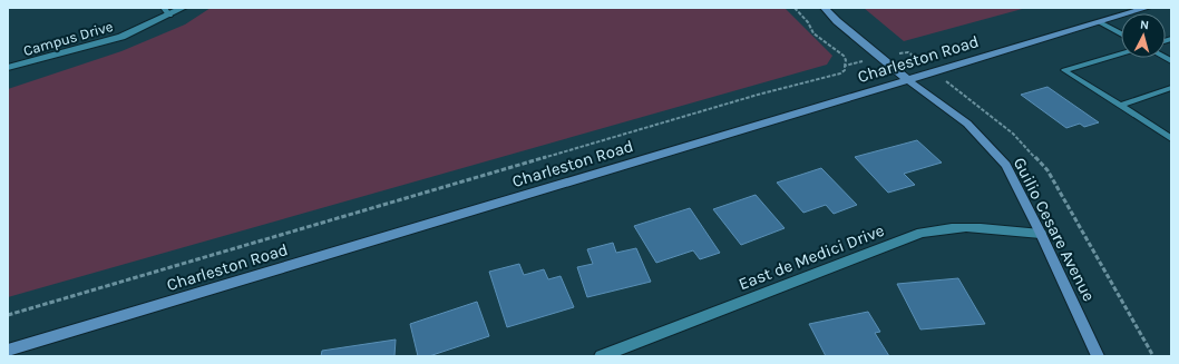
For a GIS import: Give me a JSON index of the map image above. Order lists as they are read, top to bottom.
{
  "streets": {
    "main road": ["Charleston Road", "Guilio Cesare Avenue"],
    "street": ["Campus Drive", "East de Medici Drive"]
  },
  "crossings": [
    ["Charleston Road", "Guilio Cesare Avenue"],
    ["Guilio Cesare Avenue", "East de Medici Drive"]
  ],
  "north": "top"
}
